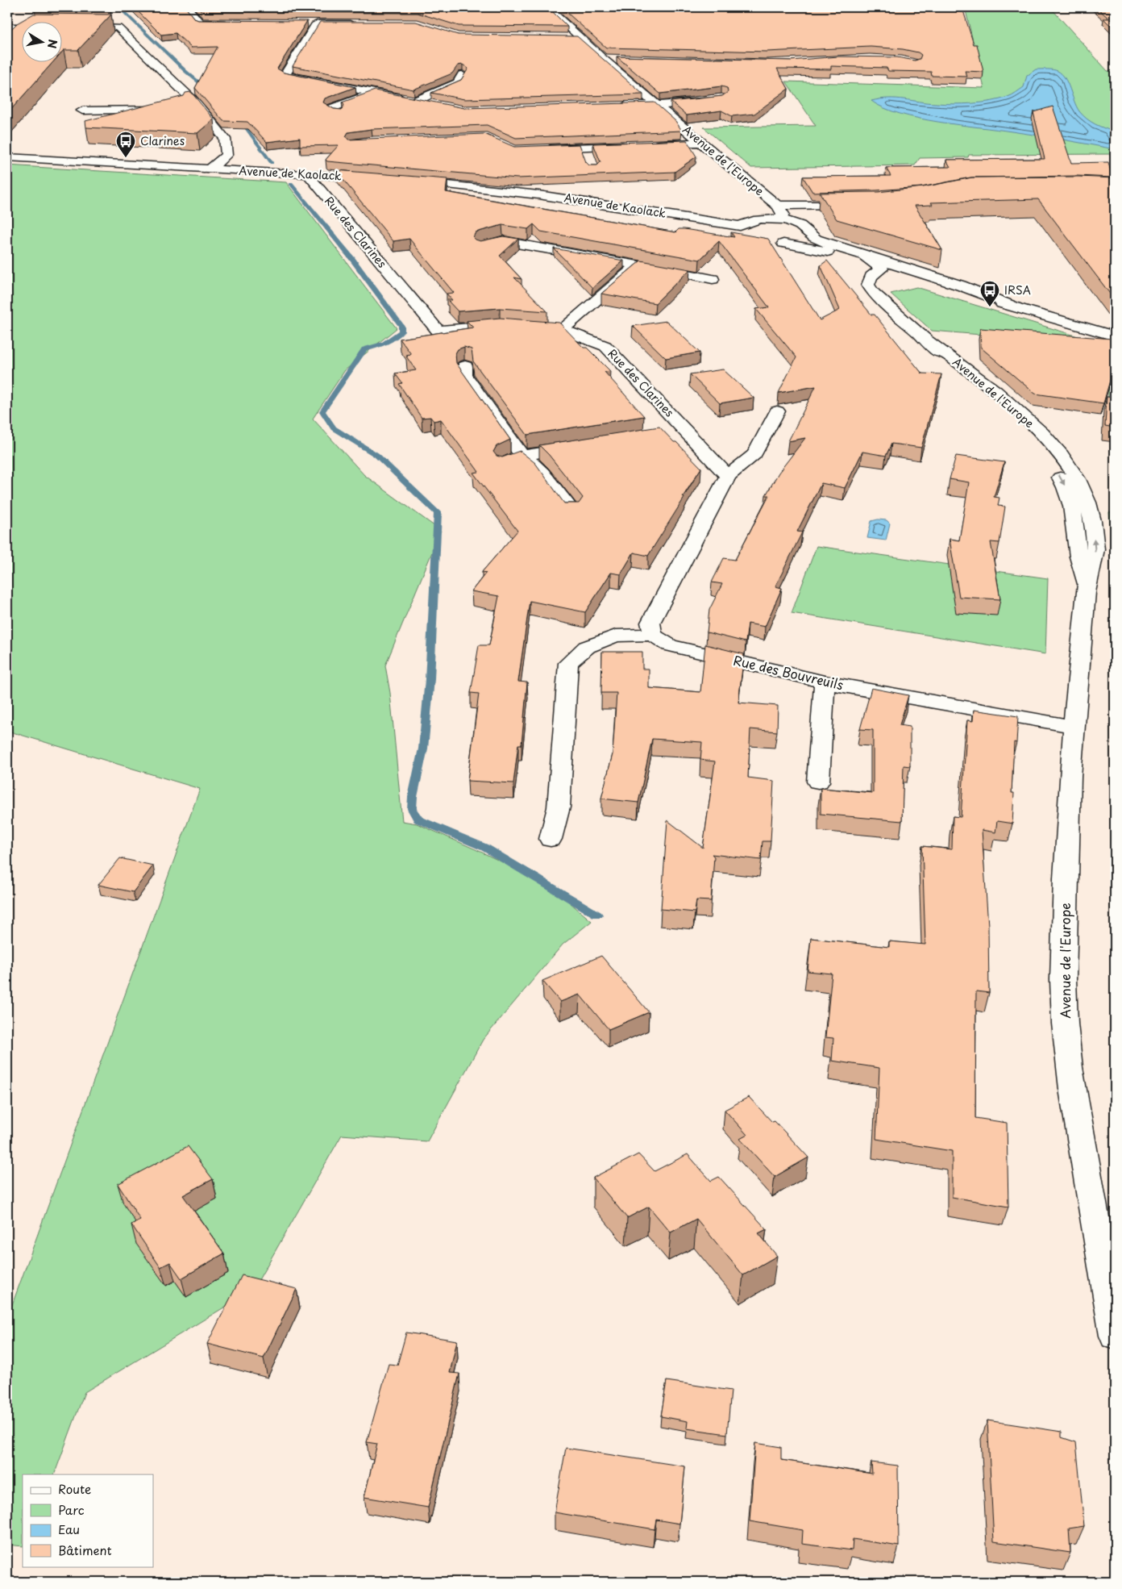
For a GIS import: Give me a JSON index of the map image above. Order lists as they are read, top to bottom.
{
  "streets": {
    "street": [
      "Avenue de l'Europe",
      "Avenue de Kaolack",
      "Rue des Clarines",
      "Rue des Bouvreuils"
    ]
  },
  "crossings": [
    ["Avenue de l'Europe", "Avenue de Kaolack"],
    ["Avenue de l'Europe", "Rue des Bouvreuils"],
    ["Avenue de Kaolack", "Rue des Clarines"]
  ],
  "places": {
    "bus stop": ["Clarines", "IRSA"]
  },
  "legend": [
    "Route",
    "Parc",
    "Eau",
    "Bâtiment"
  ],
  "north": "right"
}
